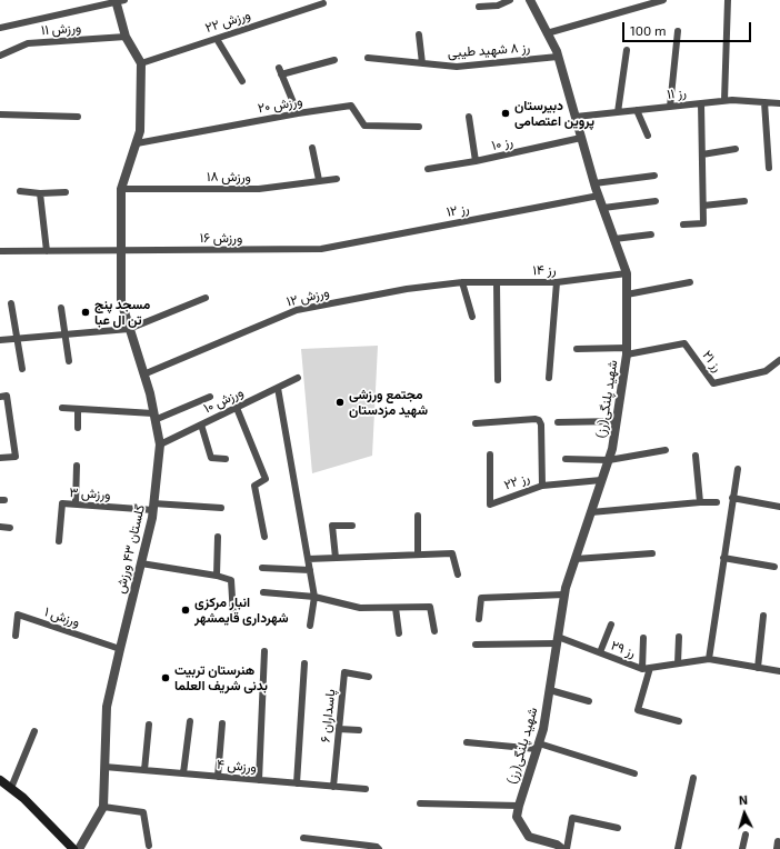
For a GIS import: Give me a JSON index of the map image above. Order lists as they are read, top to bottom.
{
  "streets": {
    "street": [
      "ورزش ۲۲",
      "ورزش ۱۱",
      "رز ۸ شهید طیبی",
      "رز ۱۱",
      "ورزش ۲۰",
      "رز ۱۰",
      "ورزش ۱۸",
      "رز ۱۲",
      "ورزش ۱۶",
      "رز ۱۴",
      "ورزش ۱۲",
      "رز ۲۱",
      "شهید پلنگی(رز)",
      "ورزش ۱۰",
      "رز ۲۲",
      "ورزش ۳",
      "گلستان ۴۳ ورزش",
      "ورزش ۱",
      "رز ۲۹",
      "پاسداران ۶",
      "ورزش ۴"
    ]
  },
  "crossings": [
    ["ورزش ۲۲", "گلستان ۴۳ ورزش"],
    ["رز ۸ شهید طیبی", "شهید پلنگی(رز)"],
    ["رز ۱۱", "شهید پلنگی(رز)"],
    ["ورزش ۲۰", "گلستان ۴۳ ورزش"],
    ["رز ۱۰", "شهید پلنگی(رز)"],
    ["ورزش ۱۸", "گلستان ۴۳ ورزش"],
    ["رز ۱۲", "ورزش ۱۶"],
    ["رز ۱۲", "شهید پلنگی(رز)"],
    ["ورزش ۱۶", "گلستان ۴۳ ورزش"],
    ["رز ۱۴", "ورزش ۱۲"],
    ["رز ۱۴", "شهید پلنگی(رز)"],
    ["ورزش ۱۲", "گلستان ۴۳ ورزش"],
    ["رز ۲۱", "شهید پلنگی(رز)"],
    ["شهید پلنگی(رز)", "رز ۲۲"],
    ["شهید پلنگی(رز)", "رز ۲۹"],
    ["ورزش ۱۰", "گلستان ۴۳ ورزش"],
    ["ورزش ۳", "گلستان ۴۳ ورزش"],
    ["گلستان ۴۳ ورزش", "ورزش ۱"],
    ["گلستان ۴۳ ورزش", "ورزش ۴"],
    ["پاسداران ۶", "ورزش ۴"]
  ],
  "places": [
    "دبیرستان پروین اعتصامی",
    "مسجد پنج تن ال عبا",
    "مجتمع ورزشی شهید مزدستان",
    "انبار مرکزی شهرداری قایمشهر",
    "هنرستان تربیت بدنی شریف العلما"
  ],
  "scale_bar": "100 m",
  "north": "top"
}
